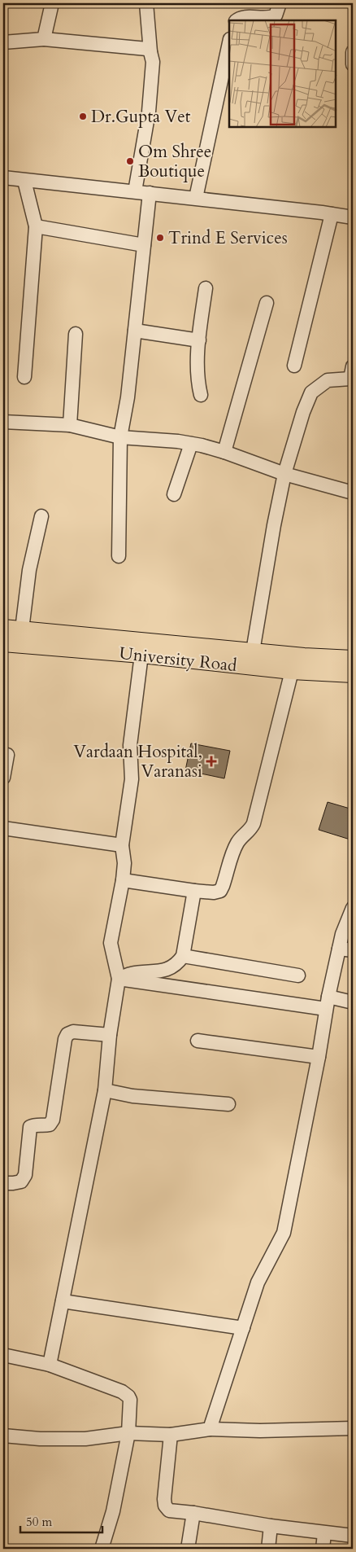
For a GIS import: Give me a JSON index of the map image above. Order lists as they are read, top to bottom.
{
  "streets": {
    "main road": ["University Road"]
  },
  "places": {
    "other": ["Dr.Gupta Vet", "Om Shree Boutique", "Trind E Services"],
    "health": ["Vardaan Hospital, Varanasi"]
  },
  "scale_bar": "50 m"
}
